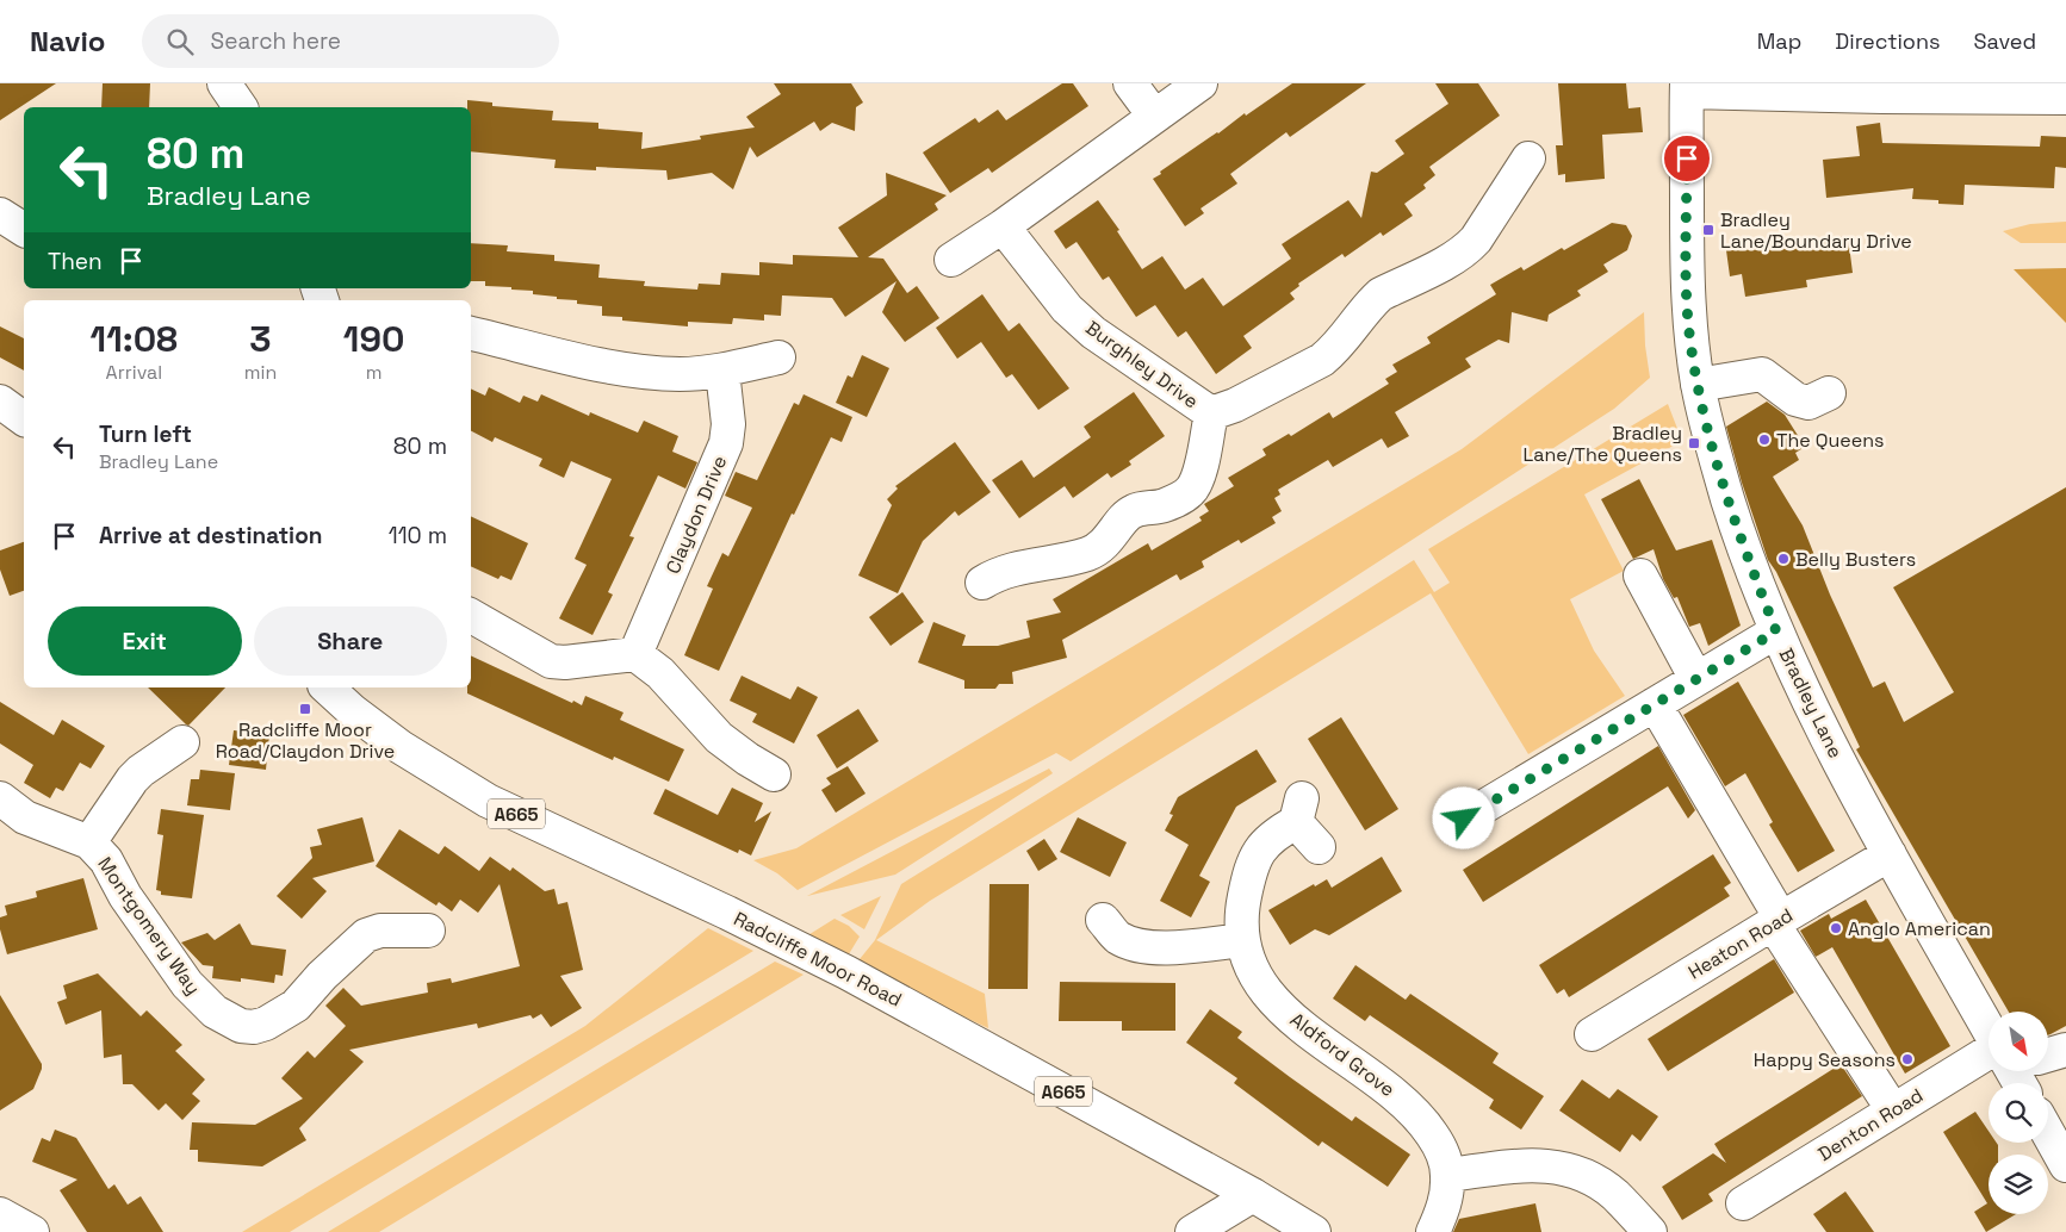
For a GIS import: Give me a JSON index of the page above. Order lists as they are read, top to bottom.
{
  "streets": {
    "street": [
      "Burghley Drive",
      "Claydon Drive",
      "Bradley Lane",
      "A665",
      "Montgomery Way",
      "Heaton Road",
      "Radcliffe Moor Road",
      "Aldford Grove",
      "Denton Road"
    ]
  },
  "crossings": [
    ["Bradley Lane", "Heaton Road"]
  ],
  "places": {
    "transit": ["Bradley Lane/Boundary Drive", "Bradley Lane/The Queens", "Radcliffe Moor Road/Claydon Drive"],
    "other": [
      "The Queens",
      "Belly Busters",
      "Anglo American",
      "Happy Seasons"
    ]
  },
  "north": "bottom right",
  "page": {
    "header": "Navio",
    "search": "Search here",
    "nav": ["Map", "Directions", "Saved"],
    "turn": ["80 m", "Bradley Lane"],
    "then": "Then",
    "eta": [
      "11:08",
      "Arrival",
      "3",
      "min",
      "190",
      "m"
    ],
    "list": [
      {
        "name": "Turn left",
        "note": "Bradley Lane",
        "value": "80 m"
      },
      {
        "name": "Arrive at destination",
        "value": "110 m"
      }
    ],
    "buttons": ["Exit", "Share"]
  }
}
